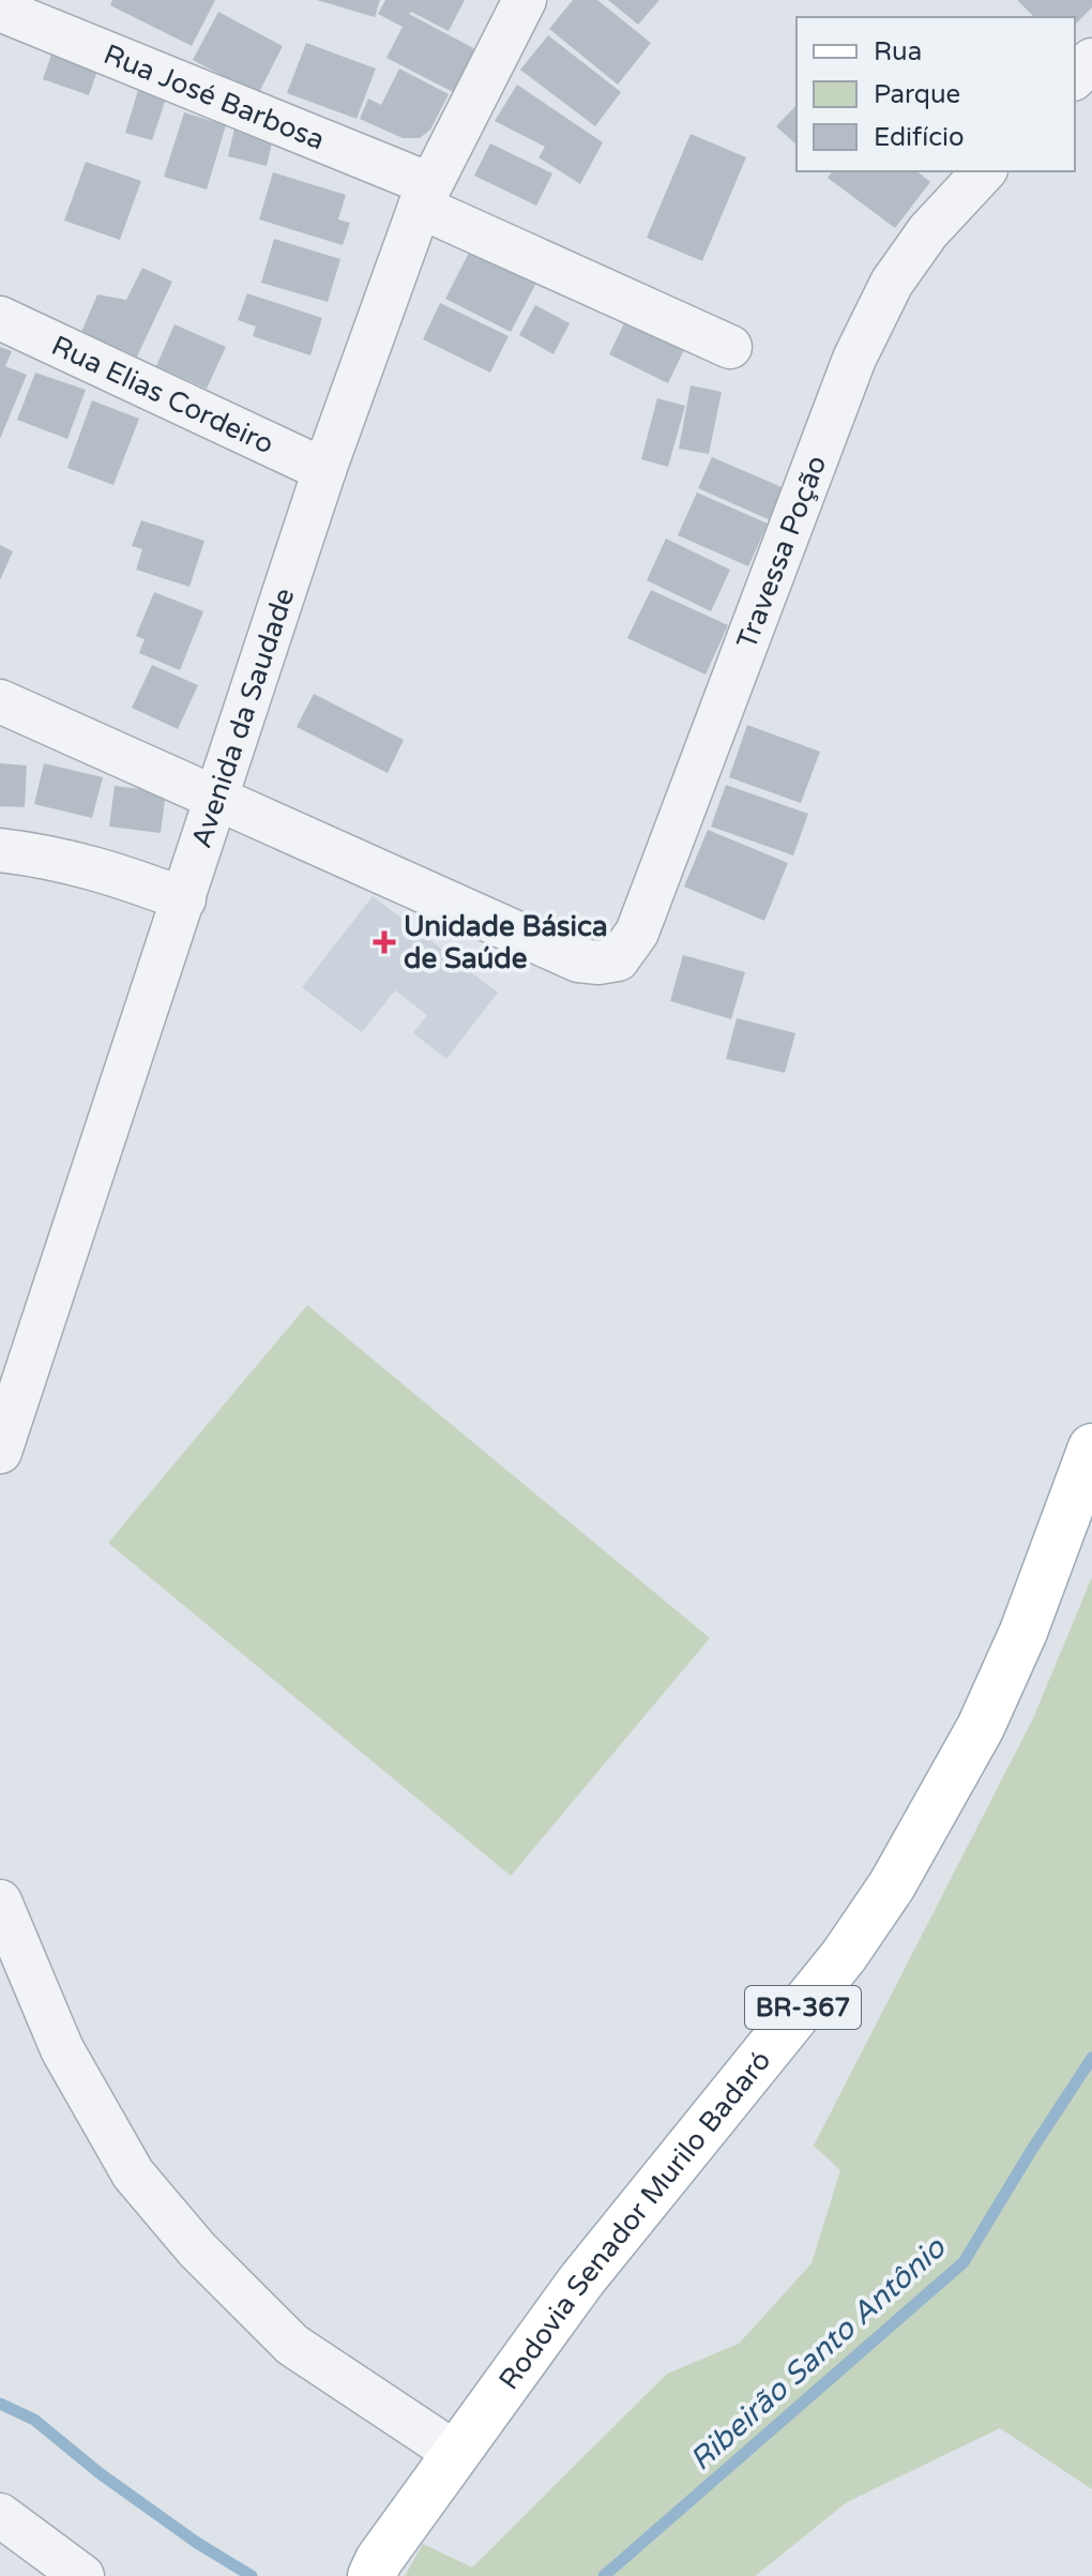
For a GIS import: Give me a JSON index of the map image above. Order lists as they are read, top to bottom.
{
  "streets": {
    "main road": ["BR-367", "Rodovia Senador Murilo Badaró"],
    "street": [
      "Rua José Barbosa",
      "Rua Elias Cordeiro",
      "Travessa Poção",
      "Avenida da Saudade"
    ]
  },
  "crossings": [
    ["Rua José Barbosa", "Avenida da Saudade"],
    ["Rua Elias Cordeiro", "Avenida da Saudade"],
    ["Travessa Poção", "Avenida da Saudade"]
  ],
  "water": ["Ribeirão Santo Antônio"],
  "places": {
    "health": ["Unidade Básica de Saúde"]
  },
  "legend": ["Rua", "Parque", "Edifício"]
}
